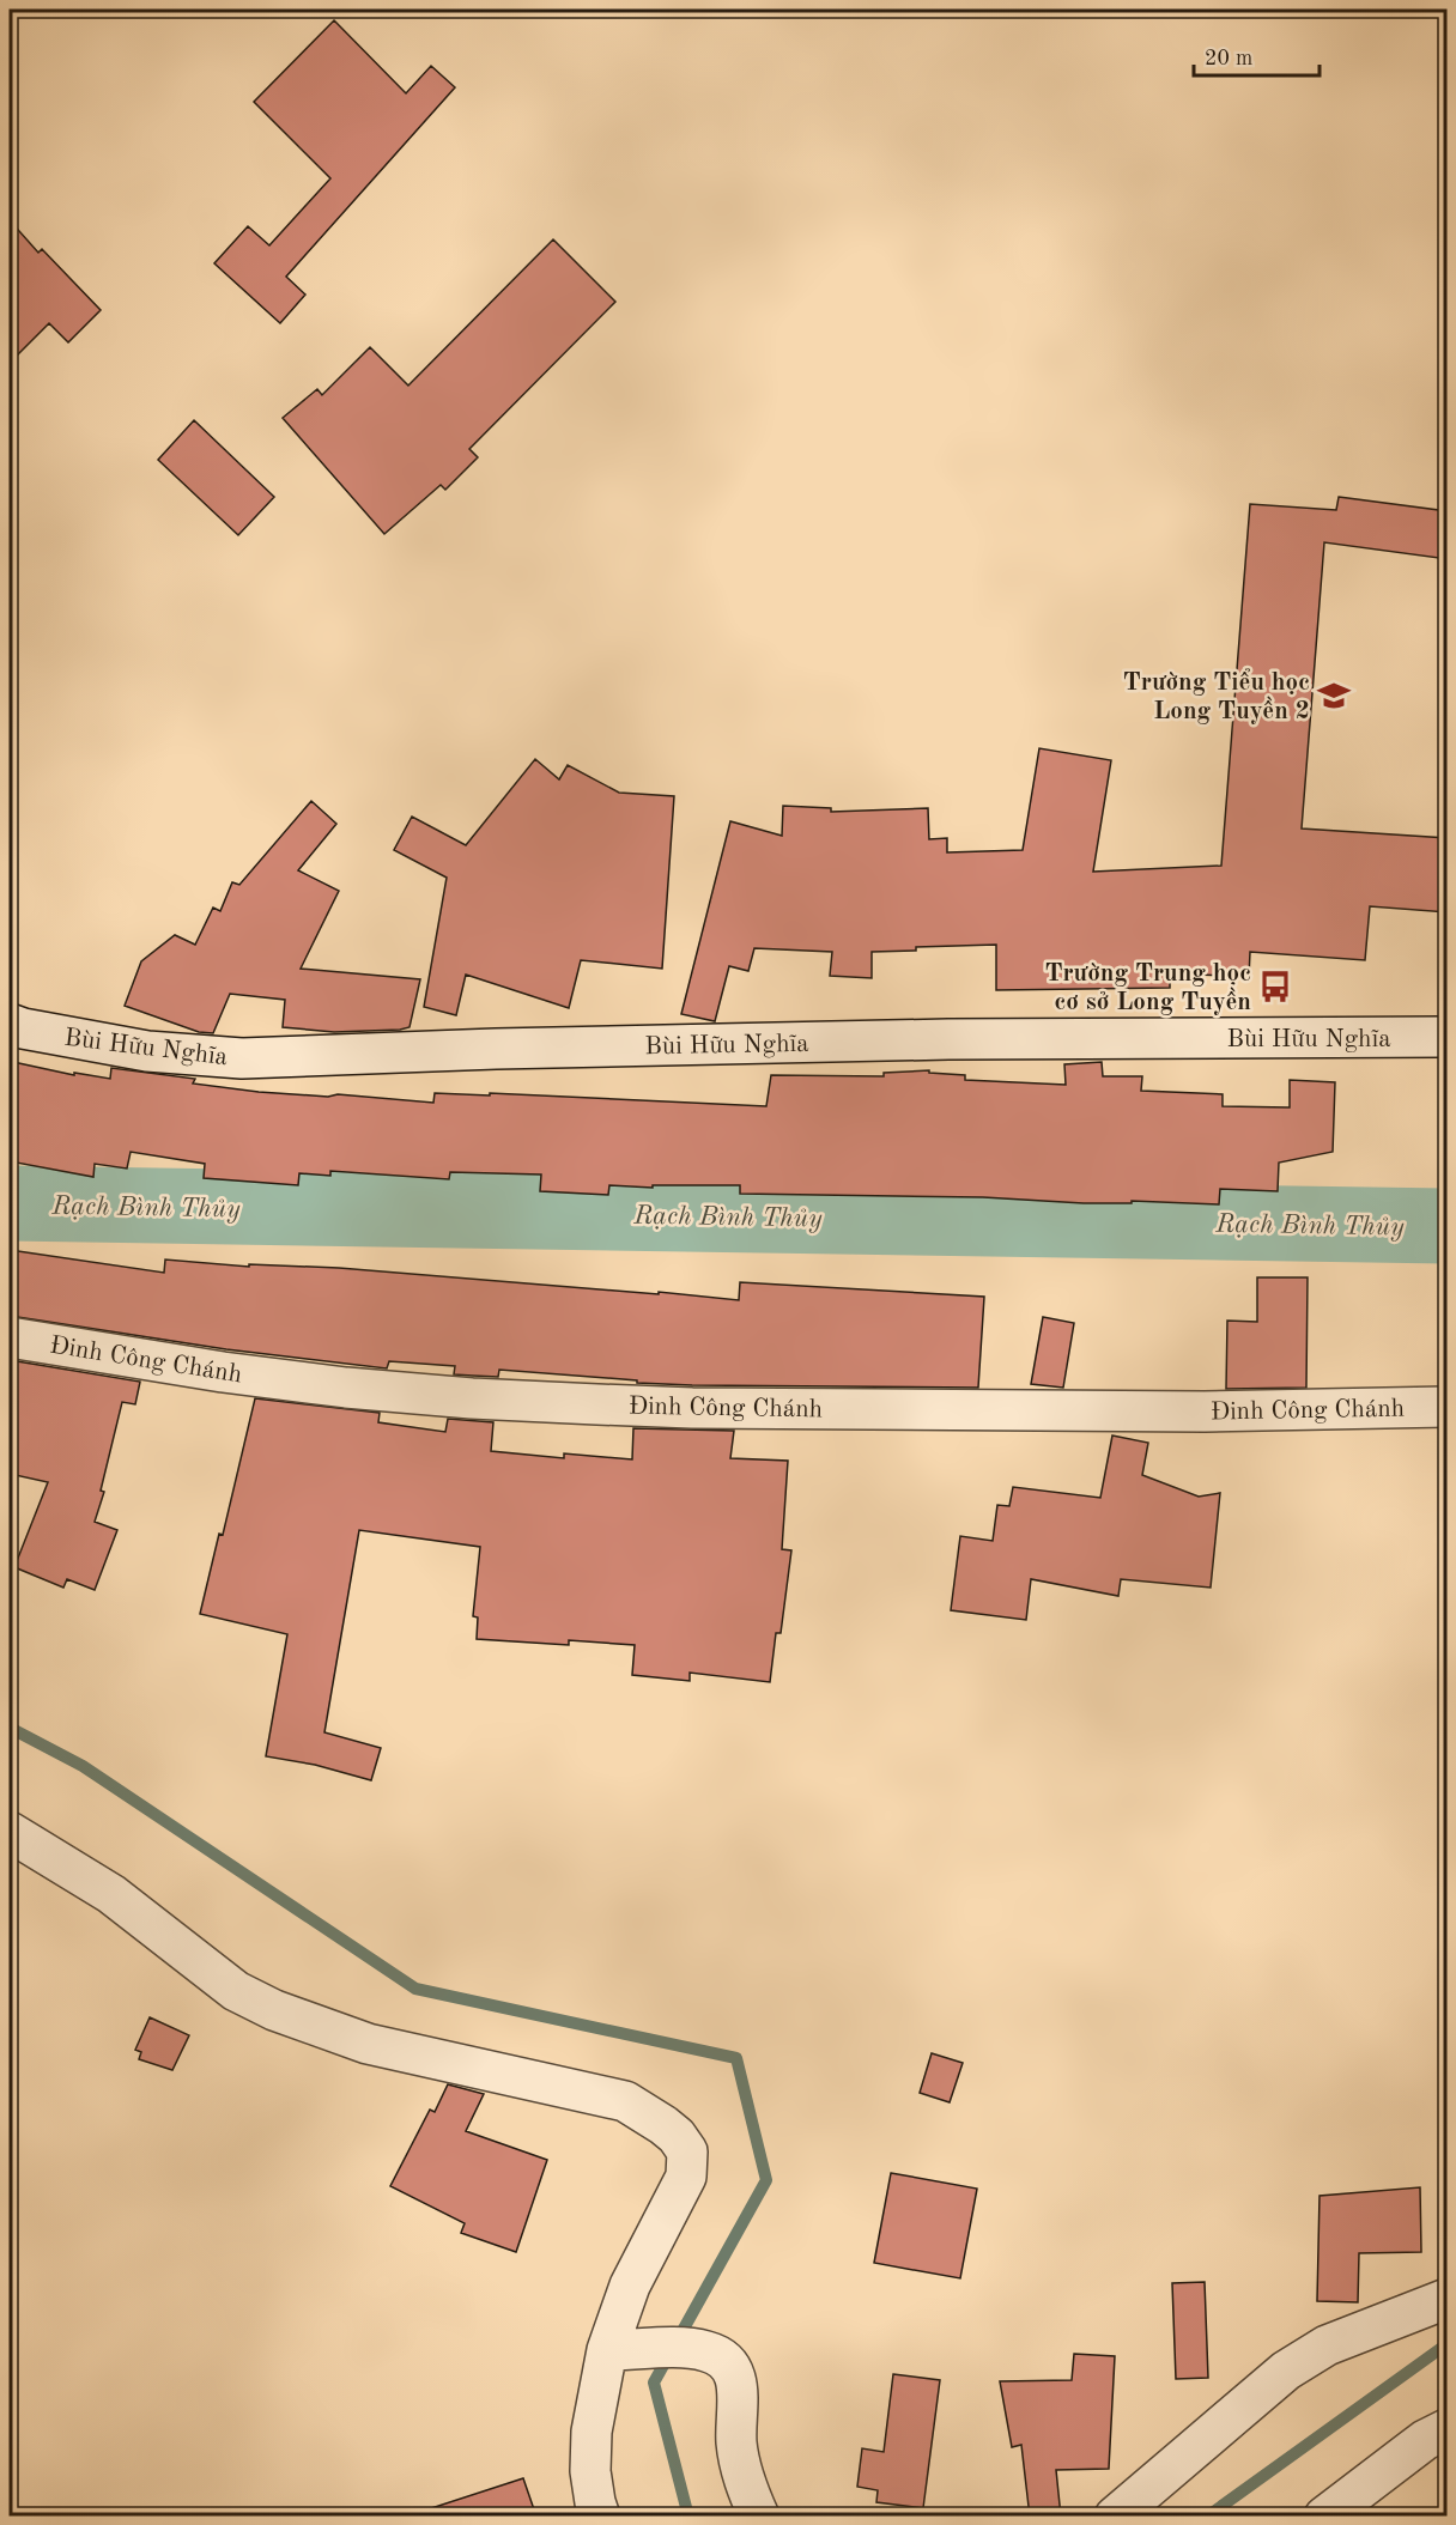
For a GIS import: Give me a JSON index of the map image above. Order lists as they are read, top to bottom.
{
  "streets": {
    "street": ["Bùi Hữu Nghĩa", "Đinh Công Chánh"]
  },
  "water": ["Rạch Bình Thủy"],
  "places": {
    "school or university": ["Trường Tiểu học Long Tuyền 2"],
    "bus stop": ["Trường Trung học cơ sở Long Tuyền"]
  },
  "scale_bar": "20 m"
}
